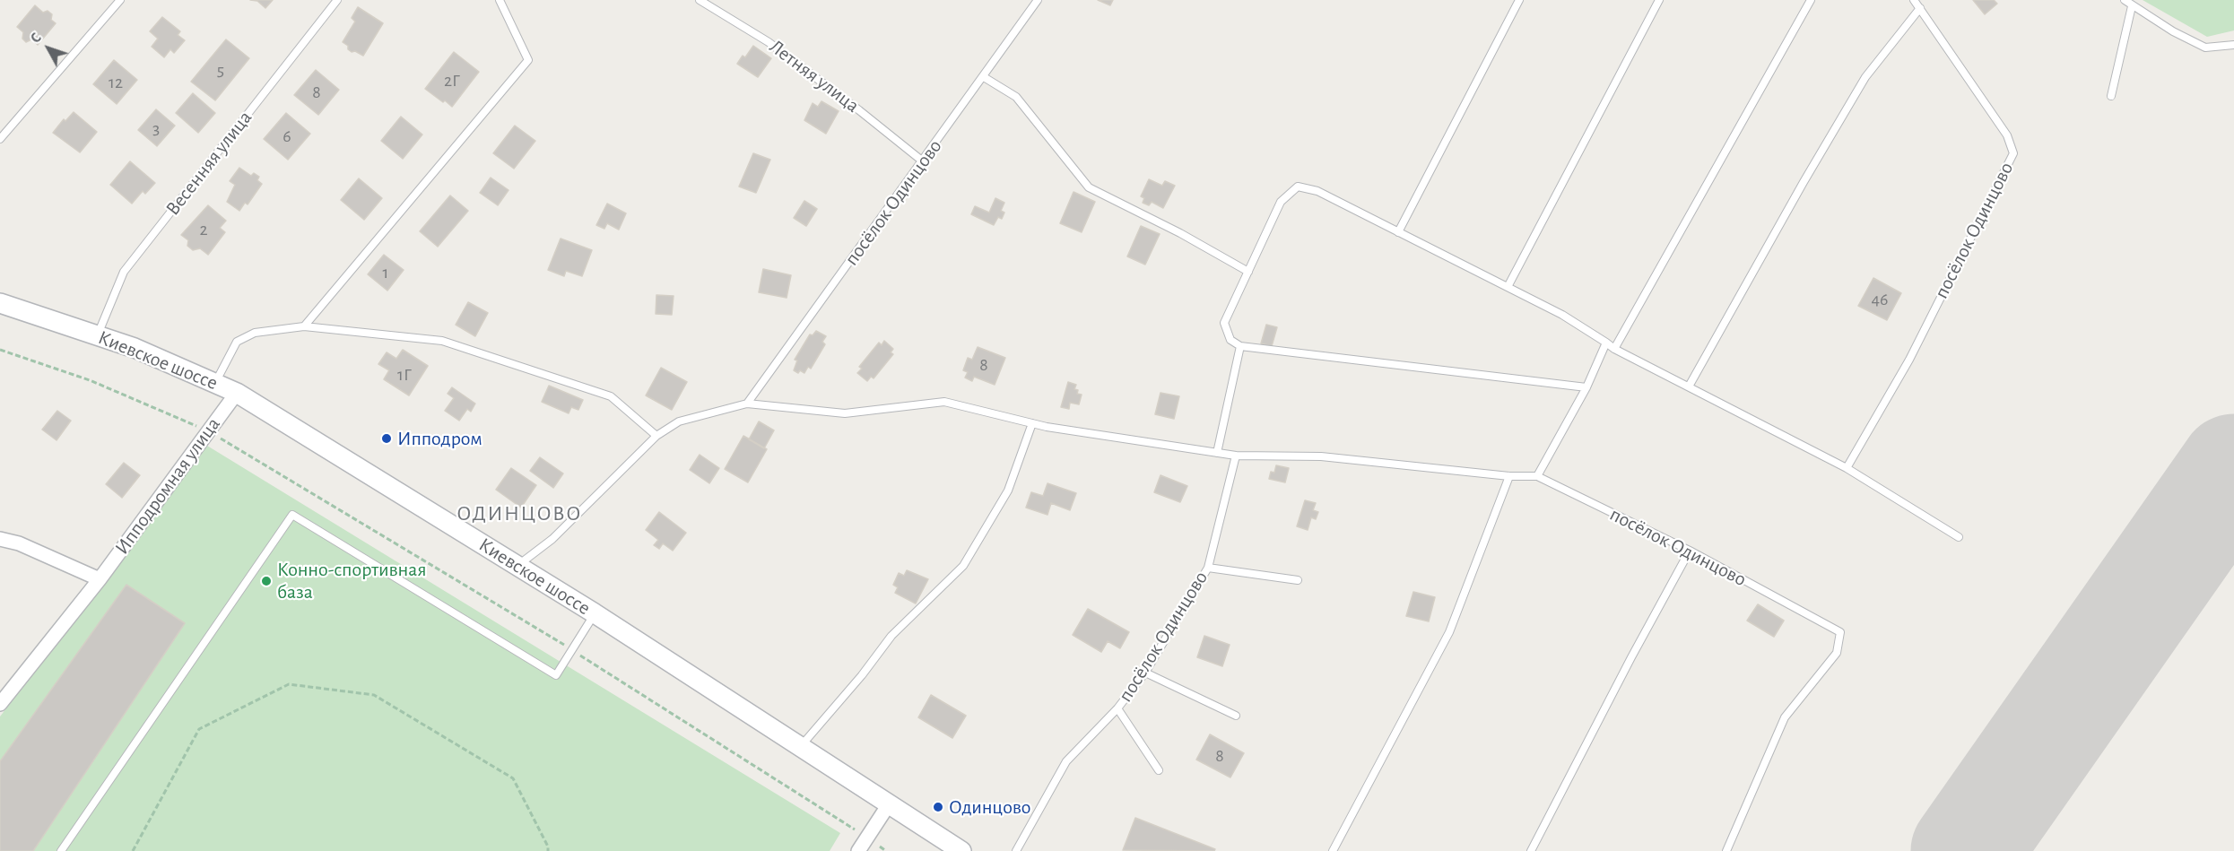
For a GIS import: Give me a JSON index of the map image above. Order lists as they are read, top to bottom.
{
  "streets": {
    "main road": ["Киевское шоссе"],
    "street": ["Ипподромная улица"],
    "lane": ["Летняя улица", "Весенняя улица", "посёлок Одинцово"]
  },
  "crossings": [
    ["Летняя улица", "посёлок Одинцово"],
    ["Весенняя улица", "Киевское шоссе"],
    ["посёлок Одинцово", "Киевское шоссе"],
    ["Киевское шоссе", "Ипподромная улица"]
  ],
  "districts": ["ОДИНЦОВО"],
  "places": ["Ипподром", "Конно-спортивная база", "Одинцово"],
  "house_numbers": [
    "5",
    "2Г",
    "12",
    "8",
    "3",
    "6",
    "2",
    "1",
    "46",
    "8",
    "1Г",
    "8"
  ],
  "north": "top left"
}
